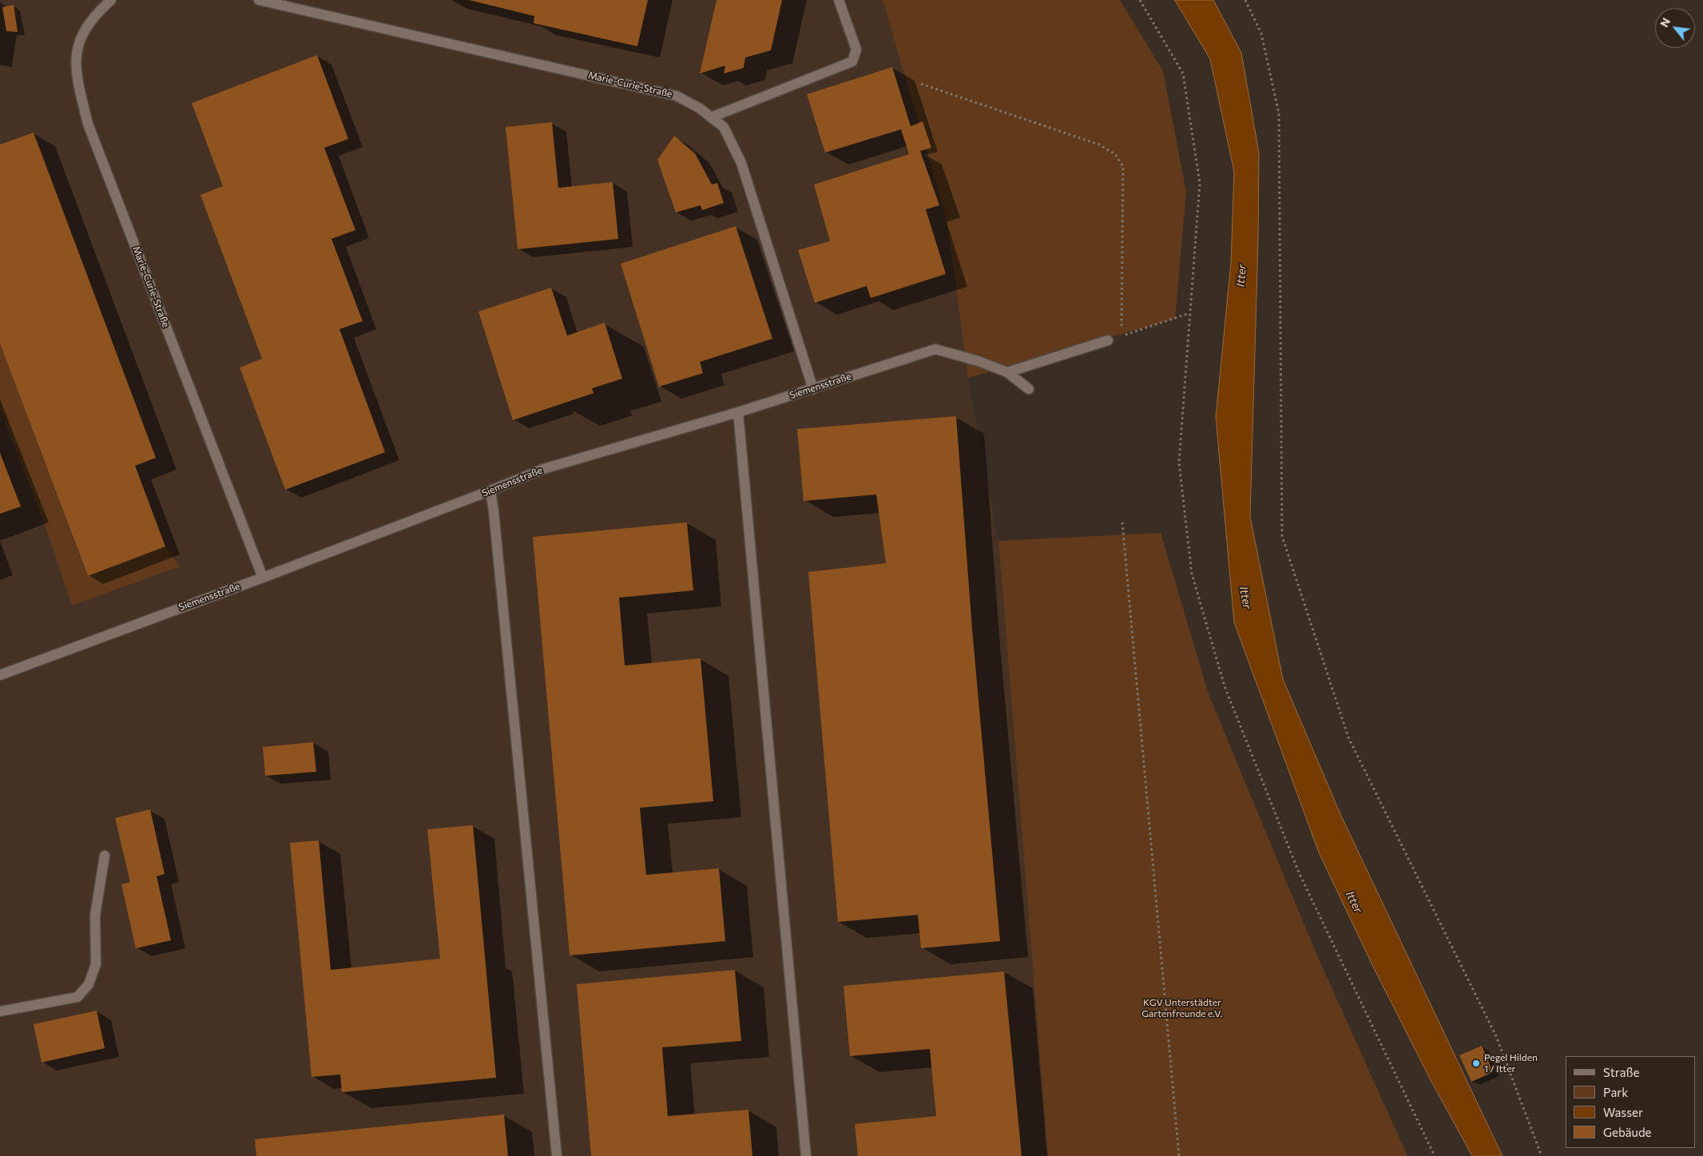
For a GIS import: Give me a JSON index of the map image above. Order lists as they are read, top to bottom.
{
  "streets": {
    "street": ["Marie-Curie-Straße", "Siemensstraße"]
  },
  "crossings": [
    ["Marie-Curie-Straße", "Siemensstraße"]
  ],
  "water": ["Itter"],
  "parks": ["KGV Unterstädter Gartenfreunde e.V."],
  "places": ["Pegel Hilden 1 / Itter"],
  "legend": [
    "Straße",
    "Park",
    "Wasser",
    "Gebäude"
  ],
  "north": "top left"
}
